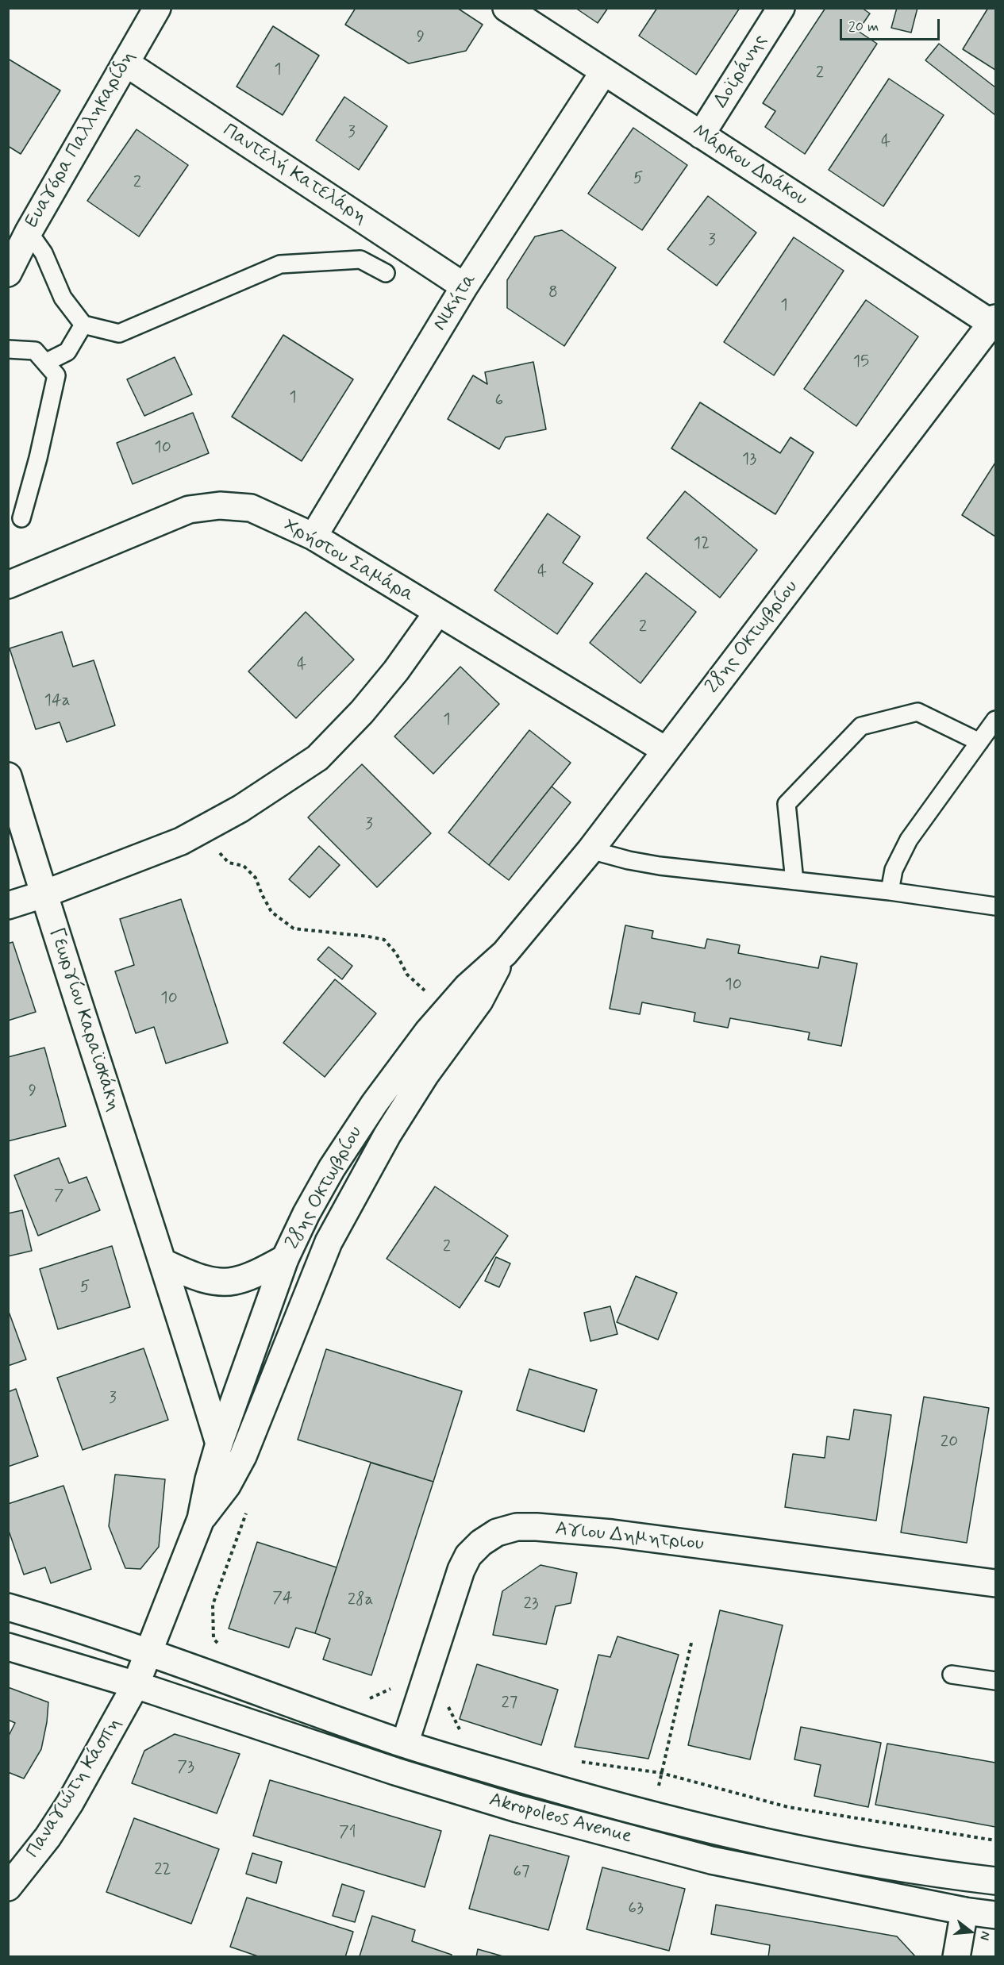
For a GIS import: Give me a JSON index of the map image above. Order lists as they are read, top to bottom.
{
  "streets": {
    "street": [
      "Δοϊράνης",
      "Ευαγόρα Παλληκαρίδη",
      "Μάρκου Δράκου",
      "Παντελή Κατελάρη",
      "Νικήτα",
      "Χρήστου Σαμάρα",
      "28ης Οκτωβρίου",
      "Γεωργίου Καραϊσκάκη",
      "Αγιου Δημητριου",
      "Παναγιώτη Κάσπη",
      "Akropoleos Avenue"
    ]
  },
  "crossings": [
    ["Δοϊράνης", "Μάρκου Δράκου"],
    ["Ευαγόρα Παλληκαρίδη", "Παντελή Κατελάρη"],
    ["Μάρκου Δράκου", "Νικήτα"],
    ["Μάρκου Δράκου", "28ης Οκτωβρίου"],
    ["Παντελή Κατελάρη", "Νικήτα"],
    ["Νικήτα", "Χρήστου Σαμάρα"],
    ["Χρήστου Σαμάρα", "28ης Οκτωβρίου"],
    ["28ης Οκτωβρίου", "Γεωργίου Καραϊσκάκη"],
    ["28ης Οκτωβρίου", "Παναγιώτη Κάσπη"],
    ["28ης Οκτωβρίου", "Akropoleos Avenue"],
    ["Αγιου Δημητριου", "Akropoleos Avenue"],
    ["Παναγιώτη Κάσπη", "Akropoleos Avenue"]
  ],
  "house_numbers": [
    "9",
    "1",
    "2",
    "3",
    "4",
    "5",
    "2",
    "3",
    "8",
    "1",
    "15",
    "1",
    "6",
    "10",
    "13",
    "12",
    "4",
    "2",
    "4",
    "14a",
    "1",
    "3",
    "10",
    "10",
    "9",
    "7",
    "2",
    "5",
    "3",
    "20",
    "74",
    "28a",
    "23",
    "27",
    "73",
    "71",
    "22",
    "67",
    "63"
  ],
  "scale_bar": "20 m",
  "north": "right"
}
